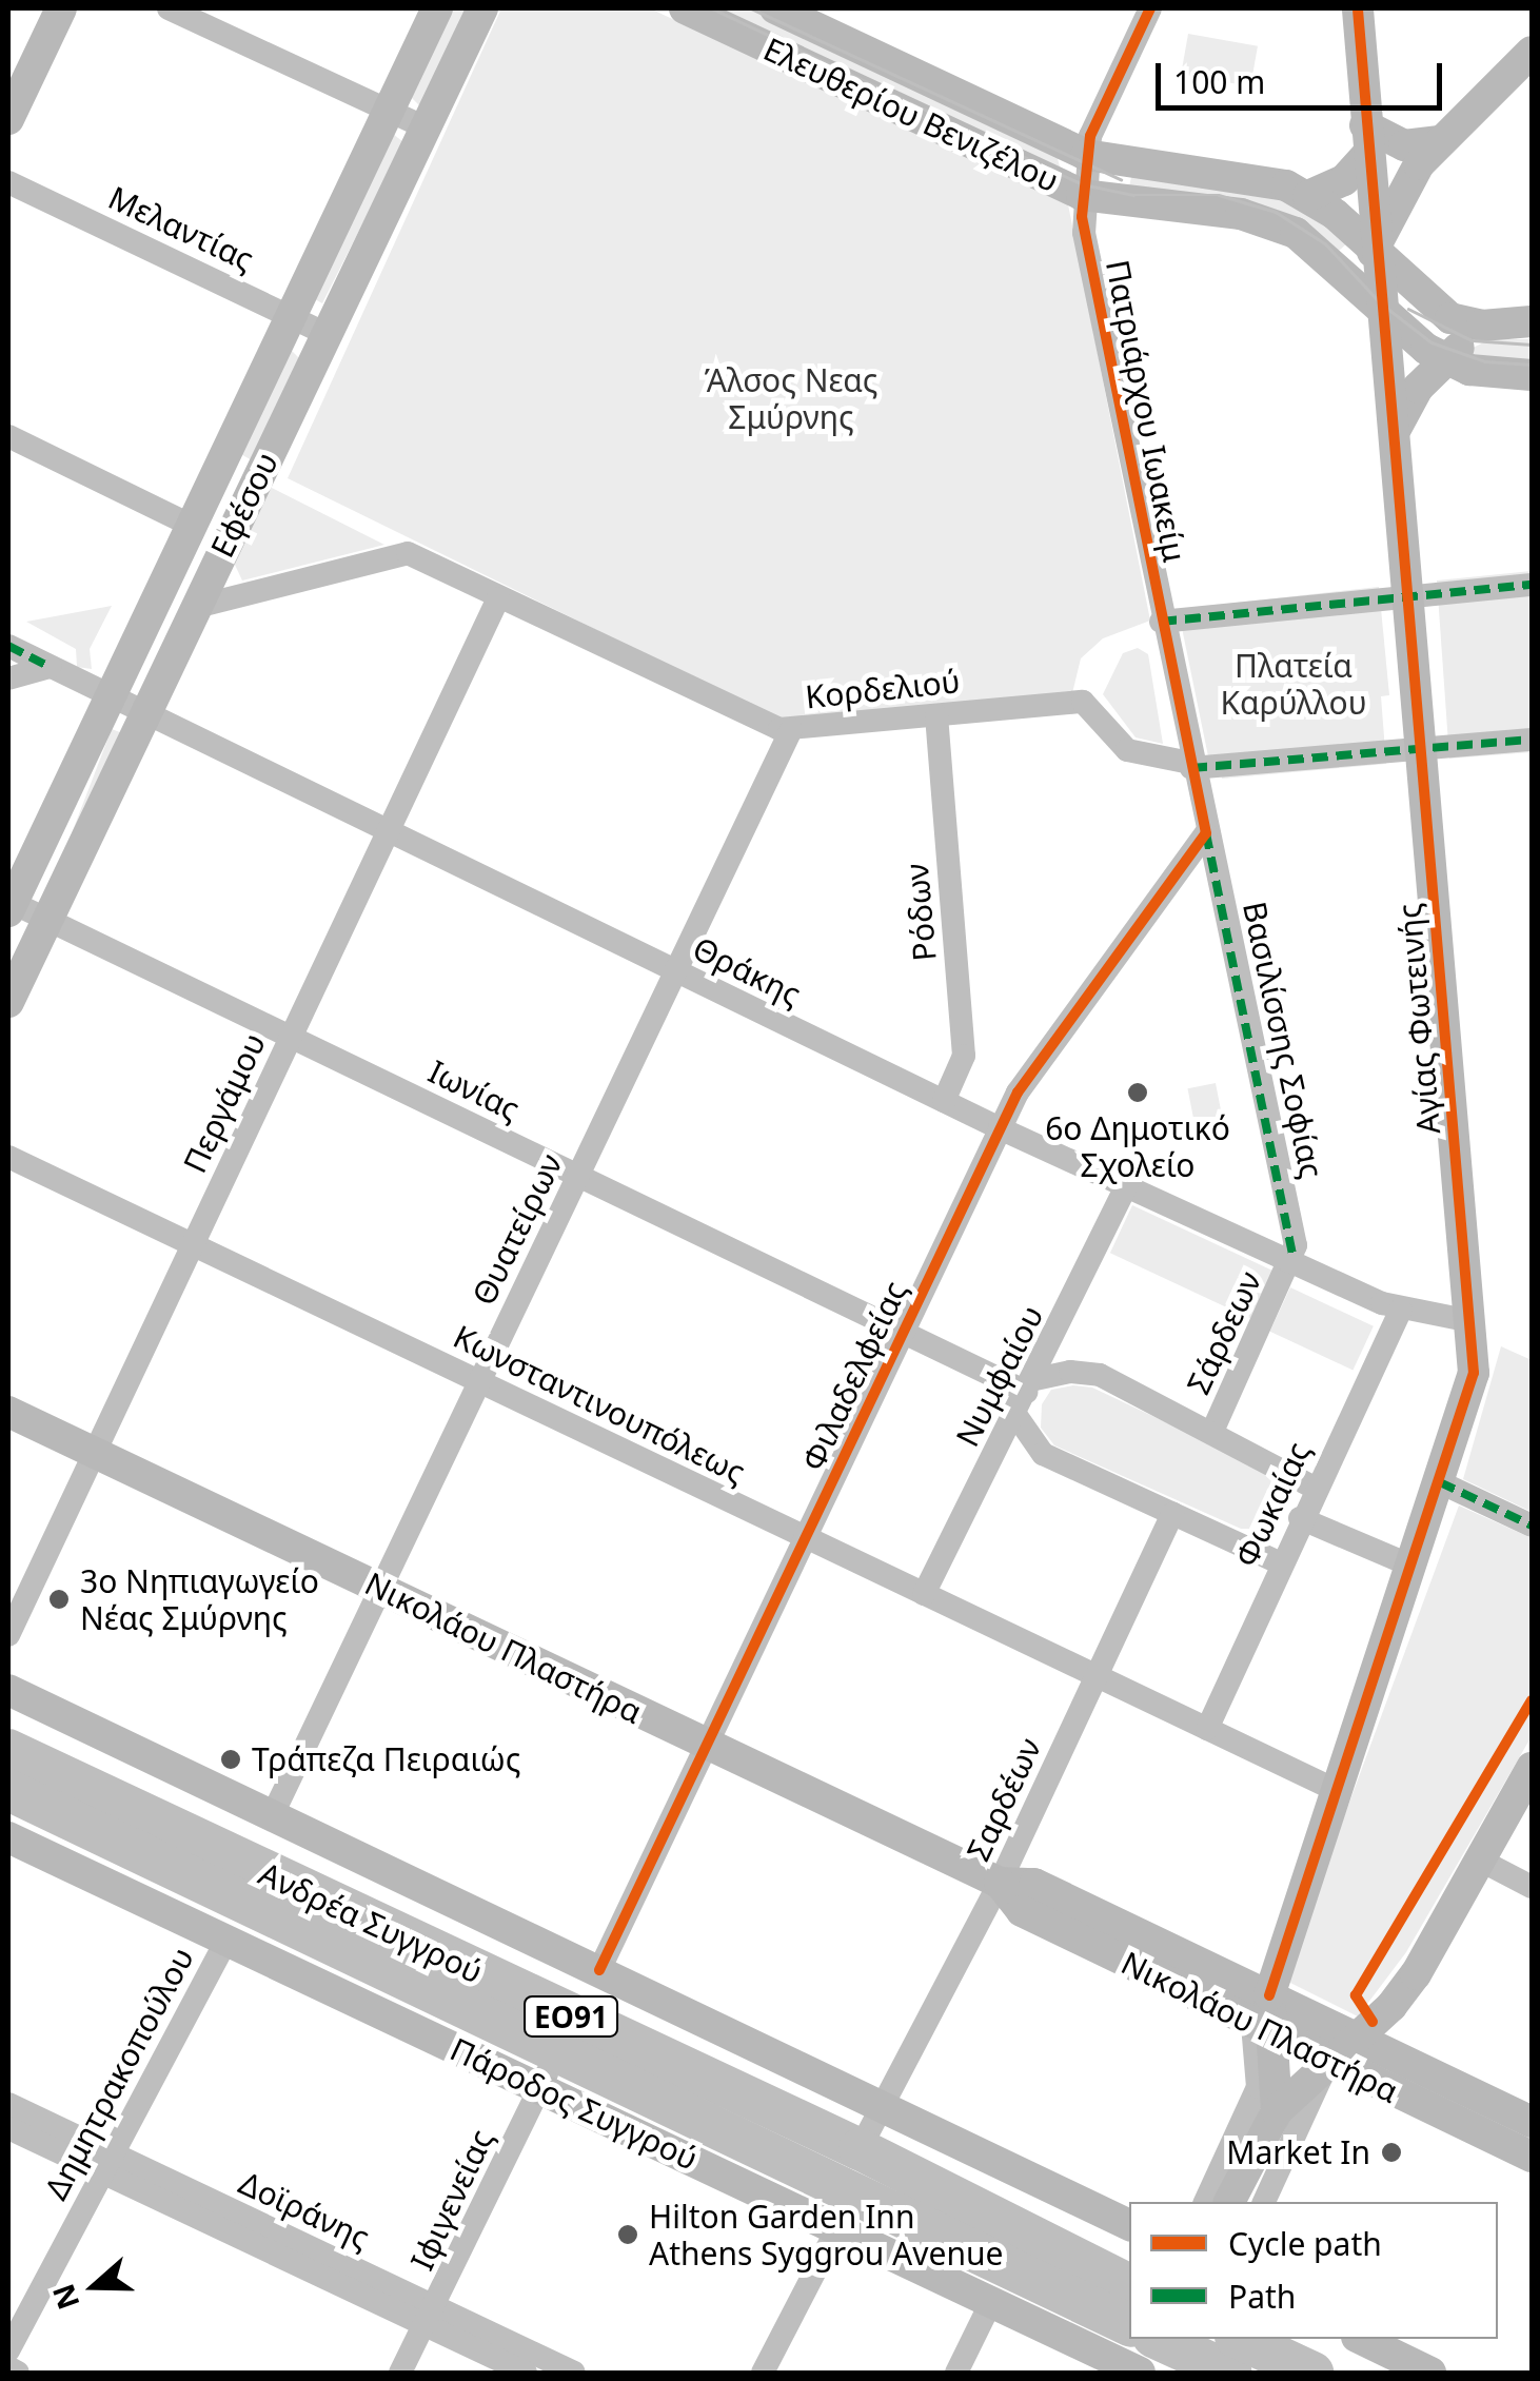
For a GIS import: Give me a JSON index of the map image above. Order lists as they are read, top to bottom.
{
  "streets": {
    "highway": ["Ανδρέα Συγγρού", "ΕΟ91"],
    "street": [
      "Ελευθερίου Βενιζέλου",
      "Μελαντίας",
      "Πατριάρχου Ιωακείμ",
      "Εφέσου",
      "Κορδελιού",
      "Ρόδων",
      "Θράκης",
      "Αγίας Φωτεινής",
      "Βασιλίσσης Σοφίας",
      "Ιωνίας",
      "Περγάμου",
      "Θυατείρων",
      "Σάρδεων",
      "Φιλαδελφείας",
      "Νυμφαίου",
      "Κωνσταντινουπόλεως",
      "Φωκαίας",
      "Νικολάου Πλαστήρα",
      "Σαρδέων",
      "Δημητρακοπούλου",
      "Πάροδος Συγγρού",
      "Ιφιγενείας",
      "Δοϊράνης"
    ]
  },
  "crossings": [
    ["Ελευθερίου Βενιζέλου", "Πατριάρχου Ιωακείμ"],
    ["Ελευθερίου Βενιζέλου", "Αγίας Φωτεινής"],
    ["Μελαντίας", "Εφέσου"],
    ["Πατριάρχου Ιωακείμ", "Κορδελιού"],
    ["Πατριάρχου Ιωακείμ", "Βασιλίσσης Σοφίας"],
    ["Πατριάρχου Ιωακείμ", "Φιλαδελφείας"],
    ["Εφέσου", "Κορδελιού"],
    ["Εφέσου", "Θράκης"],
    ["Εφέσου", "Ιωνίας"],
    ["Κορδελιού", "Ρόδων"],
    ["Κορδελιού", "Περγάμου"],
    ["Κορδελιού", "Θυατείρων"],
    ["Ρόδων", "Θράκης"],
    ["Θράκης", "Αγίας Φωτεινής"],
    ["Θράκης", "Βασιλίσσης Σοφίας"],
    ["Θράκης", "Περγάμου"],
    ["Θράκης", "Θυατείρων"],
    ["Θράκης", "Σάρδεων"],
    ["Θράκης", "Φιλαδελφείας"],
    ["Θράκης", "Νυμφαίου"],
    ["Θράκης", "Φωκαίας"],
    ["Αγίας Φωτεινής", "Κωνσταντινουπόλεως"],
    ["Αγίας Φωτεινής", "Νικολάου Πλαστήρα"],
    ["Βασιλίσσης Σοφίας", "Σάρδεων"],
    ["Βασιλίσσης Σοφίας", "Φιλαδελφείας"],
    ["Ιωνίας", "Περγάμου"],
    ["Ιωνίας", "Θυατείρων"],
    ["Ιωνίας", "Φιλαδελφείας"],
    ["Ιωνίας", "Νυμφαίου"],
    ["Περγάμου", "Κωνσταντινουπόλεως"],
    ["Περγάμου", "Νικολάου Πλαστήρα"],
    ["Θυατείρων", "Κωνσταντινουπόλεως"],
    ["Θυατείρων", "Νικολάου Πλαστήρα"],
    ["Φιλαδελφείας", "Κωνσταντινουπόλεως"],
    ["Φιλαδελφείας", "Νικολάου Πλαστήρα"],
    ["Νυμφαίου", "Κωνσταντινουπόλεως"],
    ["Κωνσταντινουπόλεως", "Φωκαίας"],
    ["Κωνσταντινουπόλεως", "Σαρδέων"],
    ["Νικολάου Πλαστήρα", "Σαρδέων"],
    ["Ανδρέα Συγγρού", "Πάροδος Συγγρού"],
    ["Ανδρέα Συγγρού", "Ιφιγενείας"],
    ["Δημητρακοπούλου", "Πάροδος Συγγρού"],
    ["Δημητρακοπούλου", "Δοϊράνης"],
    ["Πάροδος Συγγρού", "Ιφιγενείας"],
    ["Ιφιγενείας", "Δοϊράνης"]
  ],
  "parks": ["Άλσος Νεας Σμύρνης", "Πλατεία Καρύλλου"],
  "places": [
    "6ο Δημοτικό Σχολείο",
    "3ο Νηπιαγωγείο Νέας Σμύρνης",
    "Τράπεζα Πειραιώς",
    "Market In",
    "Hilton Garden Inn Athens Syggrou Avenue"
  ],
  "legend": ["Cycle path", "Path"],
  "scale_bar": "100 m",
  "north": "left"
}
